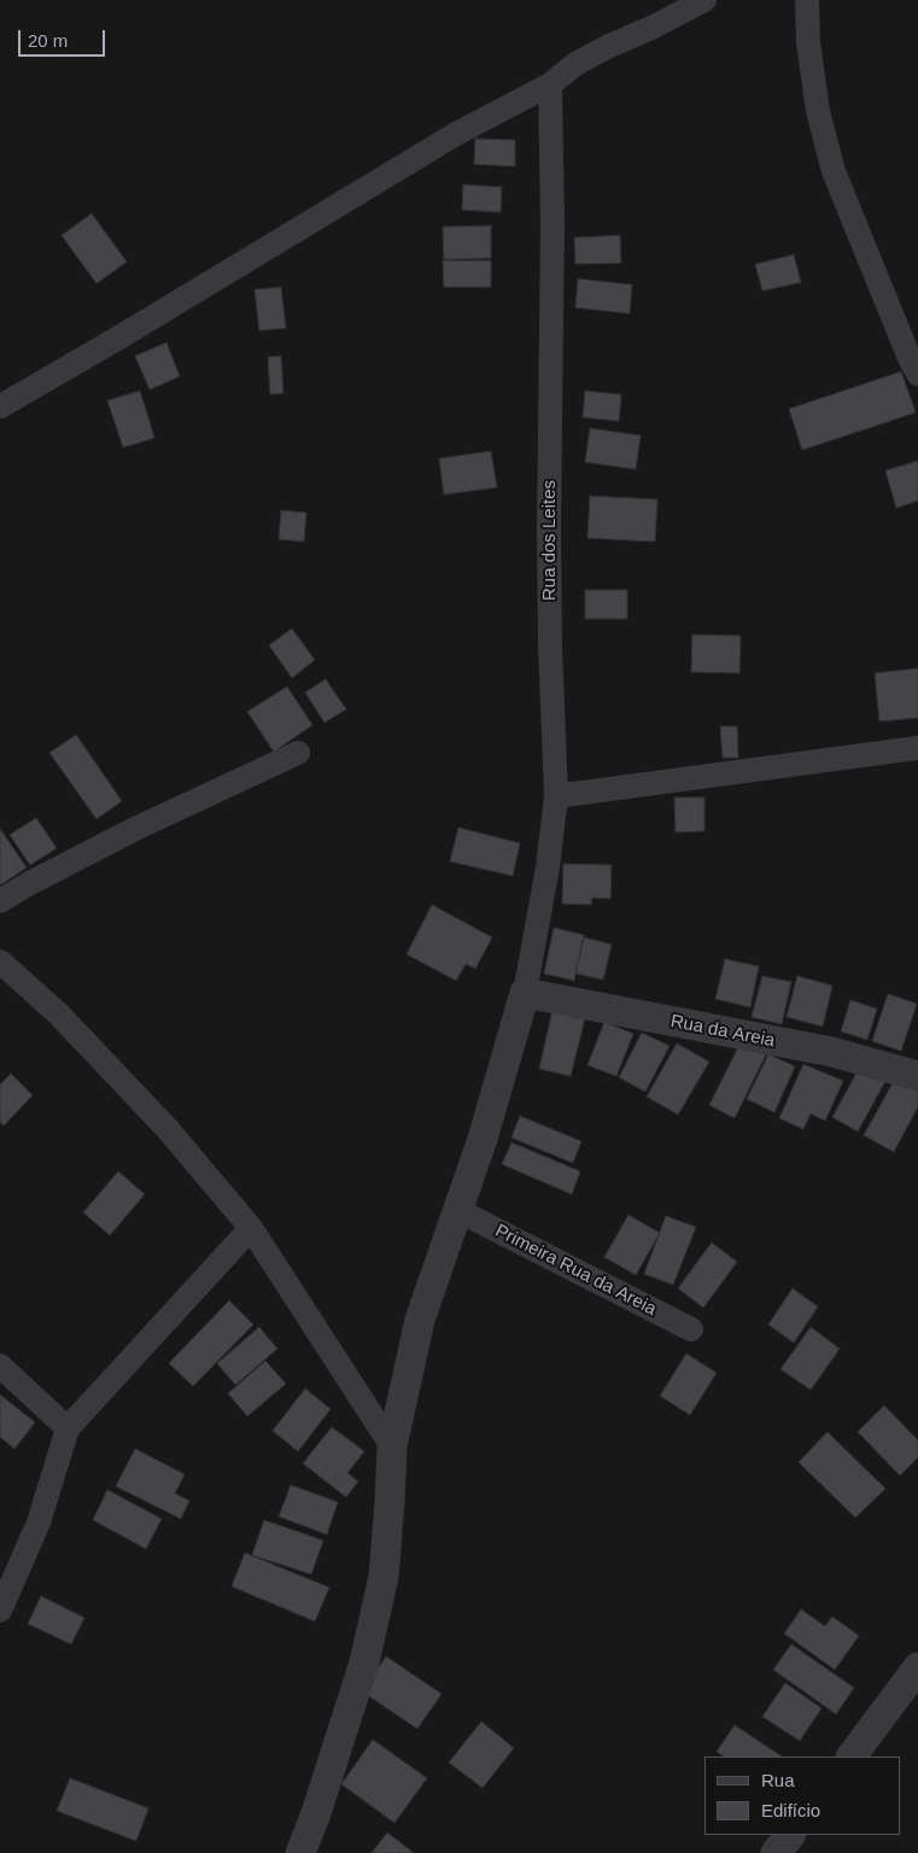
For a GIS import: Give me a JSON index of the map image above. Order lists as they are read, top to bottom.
{
  "streets": {
    "street": ["Rua dos Leites", "Rua da Areia", "Primeira Rua da Areia"]
  },
  "crossings": [
    ["Rua dos Leites", "Rua da Areia"]
  ],
  "legend": ["Rua", "Edifício"],
  "scale_bar": "20 m"
}
